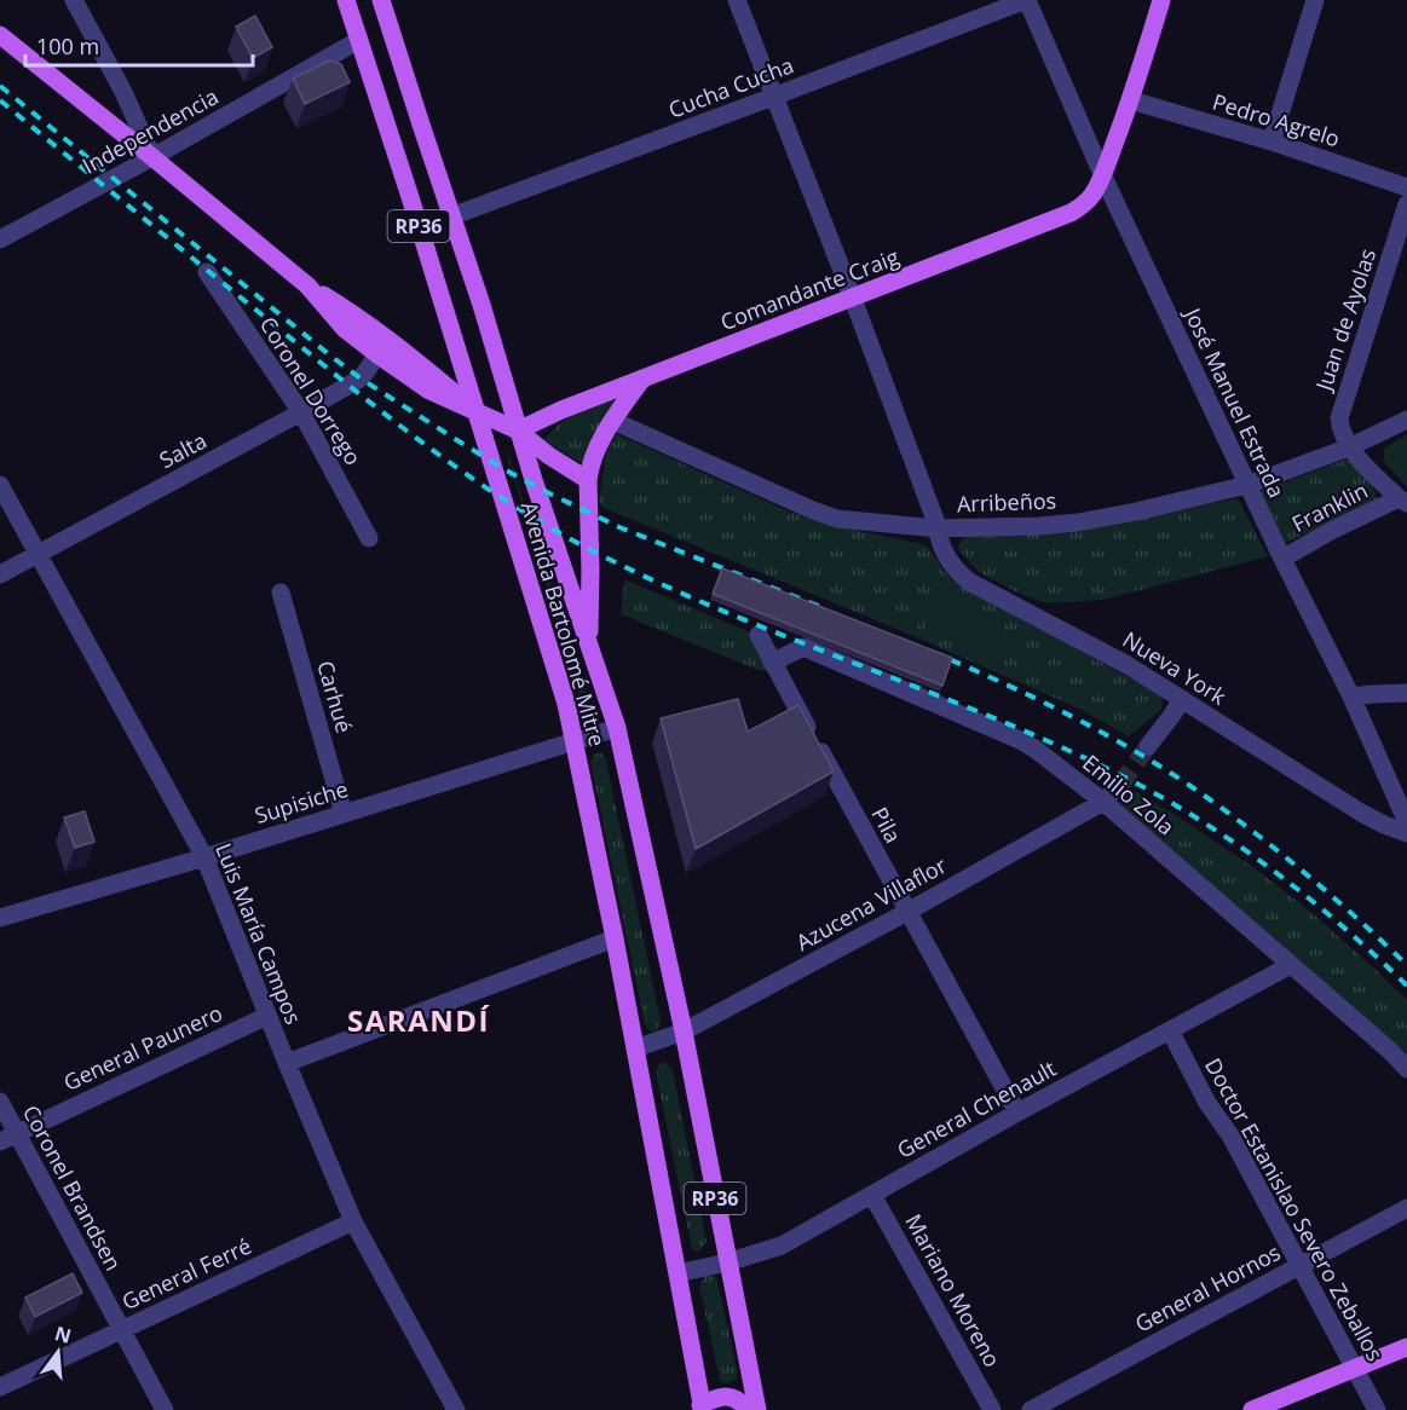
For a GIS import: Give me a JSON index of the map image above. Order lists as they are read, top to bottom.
{
  "streets": {
    "main road": ["RP36", "Comandante Craig", "Avenida Bartolomé Mitre"],
    "street": [
      "Cucha Cucha",
      "Pedro Agrelo",
      "Independencia",
      "Juan de Ayolas",
      "Coronel Dorrego",
      "José Manuel Estrada",
      "Salta",
      "Arribeños",
      "Franklin",
      "Nueva York",
      "Carhué",
      "Emilio Zola",
      "Supisiche",
      "Pila",
      "Azucena Villaflor",
      "Luis María Campos",
      "General Paunero",
      "General Chenault",
      "Coronel Brandsen",
      "Doctor Estanislao Severo Zeballos",
      "General Ferré",
      "General Hornos",
      "Mariano Moreno"
    ]
  },
  "crossings": [
    ["Cucha Cucha", "José Manuel Estrada"],
    ["Cucha Cucha", "Avenida Bartolomé Mitre"],
    ["Cucha Cucha", "Nueva York"],
    ["Pedro Agrelo", "Comandante Craig"],
    ["Independencia", "Avenida Bartolomé Mitre"],
    ["Comandante Craig", "José Manuel Estrada"],
    ["Comandante Craig", "Avenida Bartolomé Mitre"],
    ["Comandante Craig", "Nueva York"],
    ["Juan de Ayolas", "Arribeños"],
    ["Coronel Dorrego", "Salta"],
    ["José Manuel Estrada", "Arribeños"],
    ["José Manuel Estrada", "Franklin"],
    ["Salta", "Luis María Campos"],
    ["Arribeños", "Nueva York"],
    ["Avenida Bartolomé Mitre", "Supisiche"],
    ["Avenida Bartolomé Mitre", "Azucena Villaflor"],
    ["Avenida Bartolomé Mitre", "General Chenault"],
    ["Carhué", "Supisiche"],
    ["Emilio Zola", "Pila"],
    ["Emilio Zola", "Azucena Villaflor"],
    ["Emilio Zola", "General Chenault"],
    ["Supisiche", "Luis María Campos"],
    ["Pila", "Azucena Villaflor"],
    ["Pila", "General Chenault"],
    ["Luis María Campos", "General Paunero"],
    ["Luis María Campos", "General Ferré"],
    ["General Paunero", "Coronel Brandsen"],
    ["General Chenault", "Doctor Estanislao Severo Zeballos"],
    ["General Chenault", "Mariano Moreno"],
    ["Coronel Brandsen", "General Ferré"],
    ["Doctor Estanislao Severo Zeballos", "General Hornos"]
  ],
  "districts": ["SARANDÍ"],
  "scale_bar": "100 m",
  "north": "top"
}
